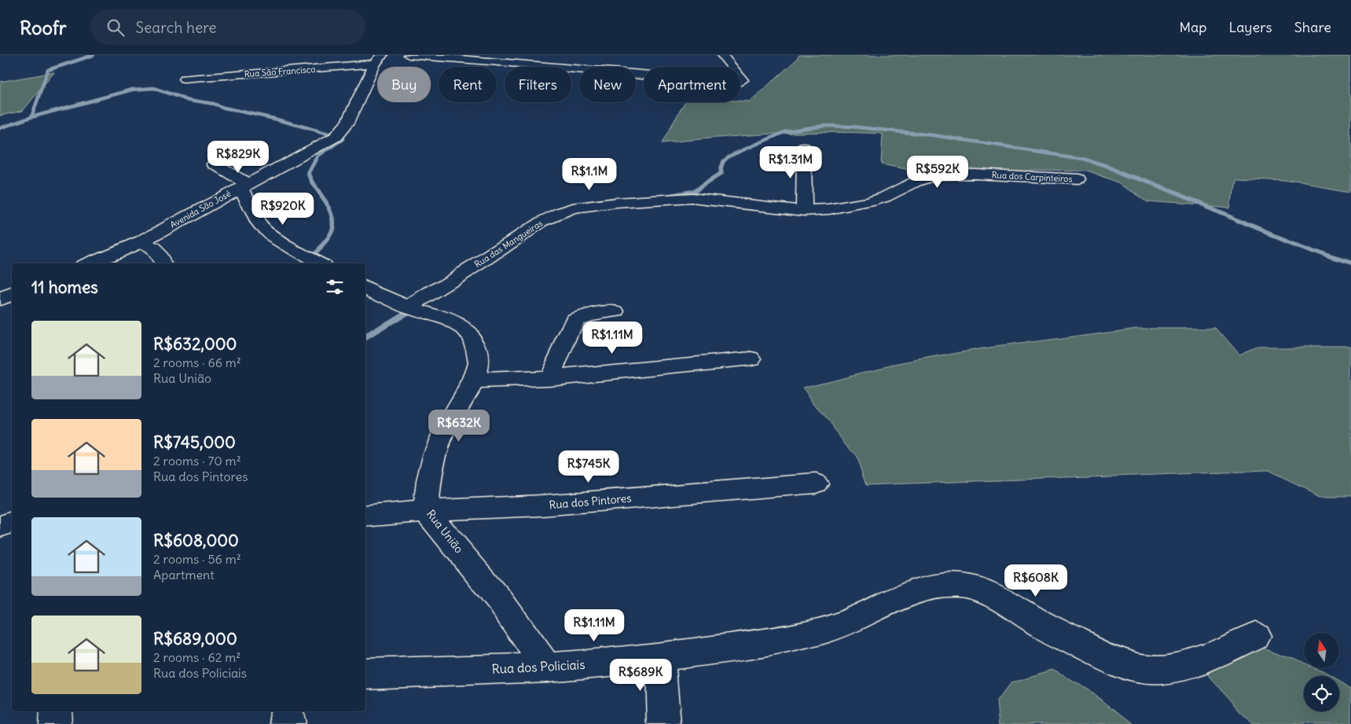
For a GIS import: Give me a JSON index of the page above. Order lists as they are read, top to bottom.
{
  "streets": {
    "street": [
      "Rua São Francisco",
      "Rua dos Carpinteiros",
      "Avenida São José",
      "Rua das Mangueiras",
      "Rua dos Pintores",
      "Rua União",
      "Rua dos Policiais"
    ]
  },
  "crossings": [
    ["Rua São Francisco", "Avenida São José"],
    ["Rua dos Carpinteiros", "Rua das Mangueiras"],
    ["Rua das Mangueiras", "Rua União"],
    ["Rua dos Pintores", "Rua União"],
    ["Rua União", "Rua dos Policiais"]
  ],
  "north": "top",
  "page": {
    "header": "Roofr",
    "search": "Search here",
    "nav": ["Map", "Layers", "Share"],
    "chip": [
      "Buy",
      "Rent",
      "Filters",
      "New",
      "Apartment"
    ],
    "price": [
      "R$829K",
      "R$1.31M",
      "R$592K",
      "R$1.1M",
      "R$920K",
      "R$1.11M",
      "R$632K",
      "R$745K",
      "R$608K",
      "R$1.11M",
      "R$689K"
    ],
    "heading": "11 homes",
    "list": [
      {
        "name": "R$632,000",
        "note": "2 rooms · 66 m² · Rua União"
      },
      {
        "name": "R$745,000",
        "note": "2 rooms · 70 m² · Rua dos Pintores"
      },
      {
        "name": "R$608,000",
        "note": "2 rooms · 56 m² · Apartment"
      },
      {
        "name": "R$689,000",
        "note": "2 rooms · 62 m² · Rua dos Policiais"
      }
    ]
  }
}
